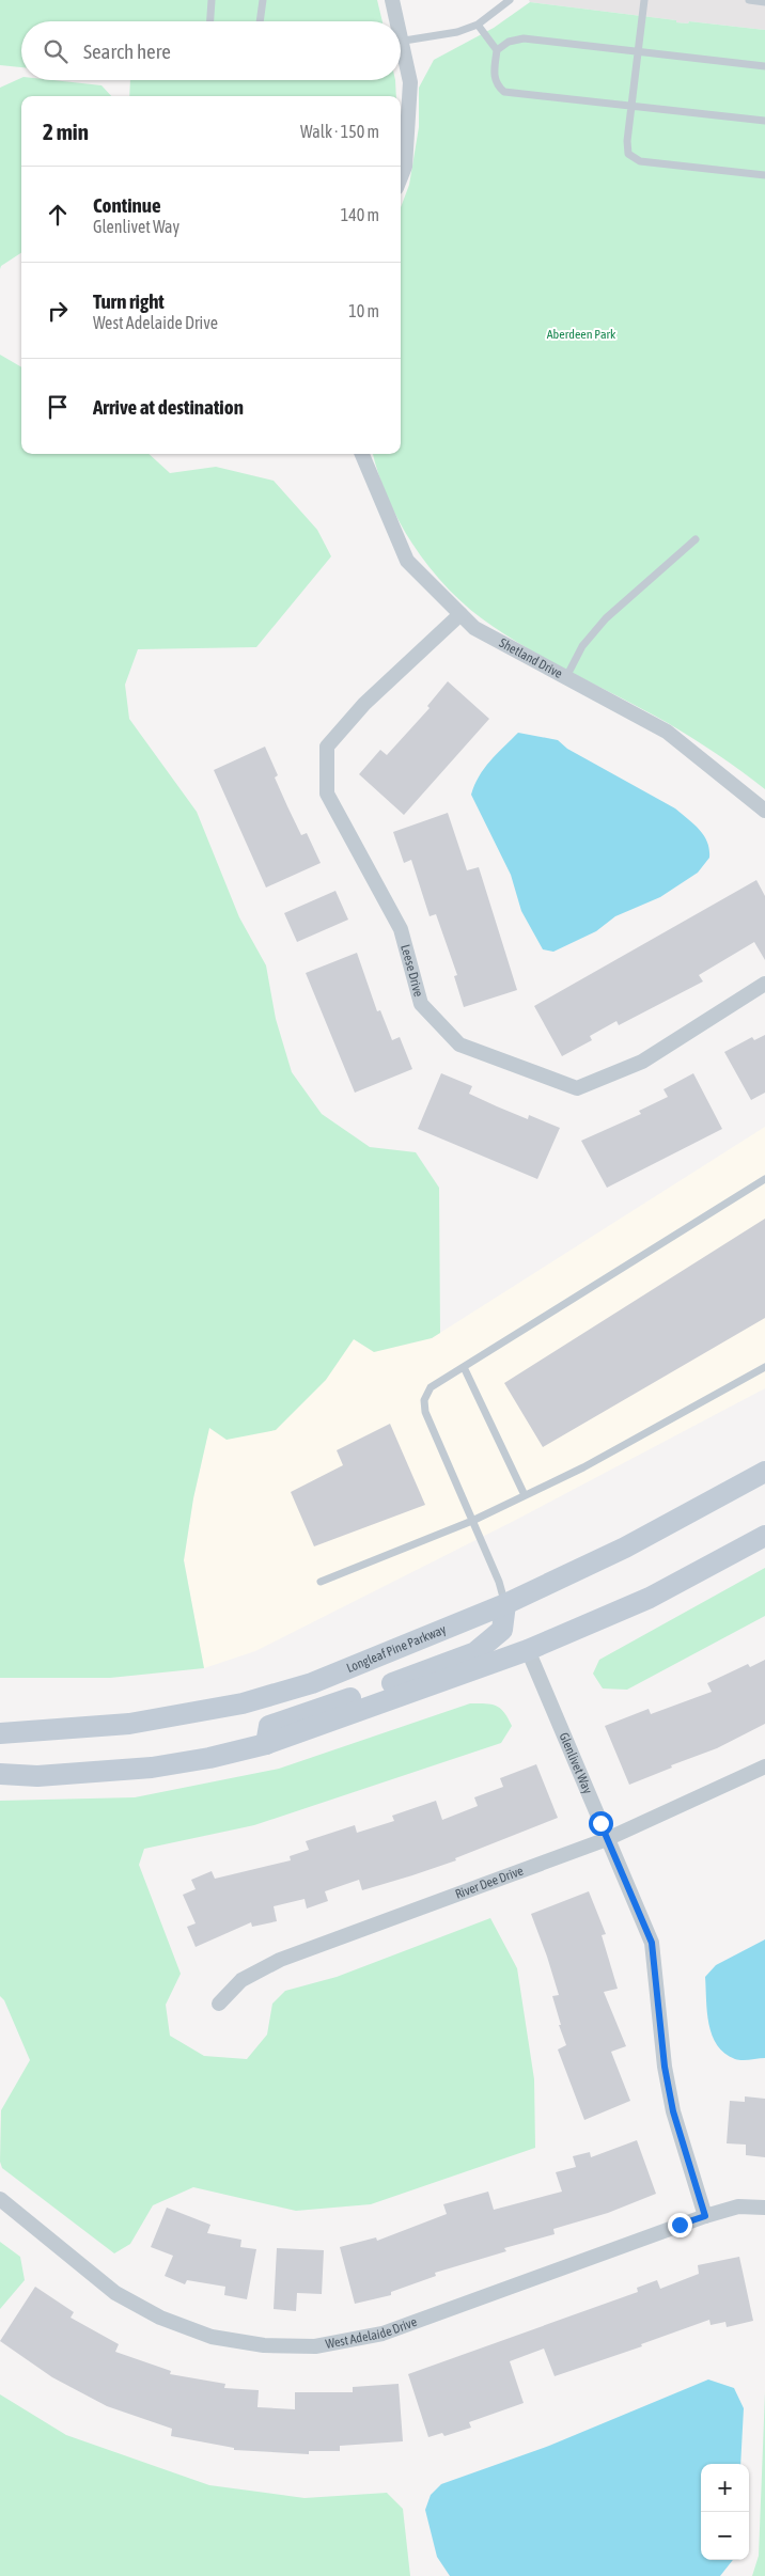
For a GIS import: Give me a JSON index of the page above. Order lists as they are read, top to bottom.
{
  "streets": {
    "main road": ["Longleaf Pine Parkway"],
    "street": [
      "Shetland Drive",
      "Leese Drive",
      "Glenlivet Way",
      "River Dee Drive",
      "West Adelaide Drive"
    ]
  },
  "crossings": [
    ["Shetland Drive", "Leese Drive"],
    ["Glenlivet Way", "River Dee Drive"],
    ["Glenlivet Way", "West Adelaide Drive"]
  ],
  "parks": ["Aberdeen Park"],
  "page": {
    "search": "Search here",
    "heading": ["2 min", "Walk · 150 m"],
    "list": [
      ["Continue", "Glenlivet Way", "140 m"],
      ["Turn right", "West Adelaide Drive", "10 m"],
      "Arrive at destination"
    ],
    "map_buttons": ["+", "−"]
  }
}
